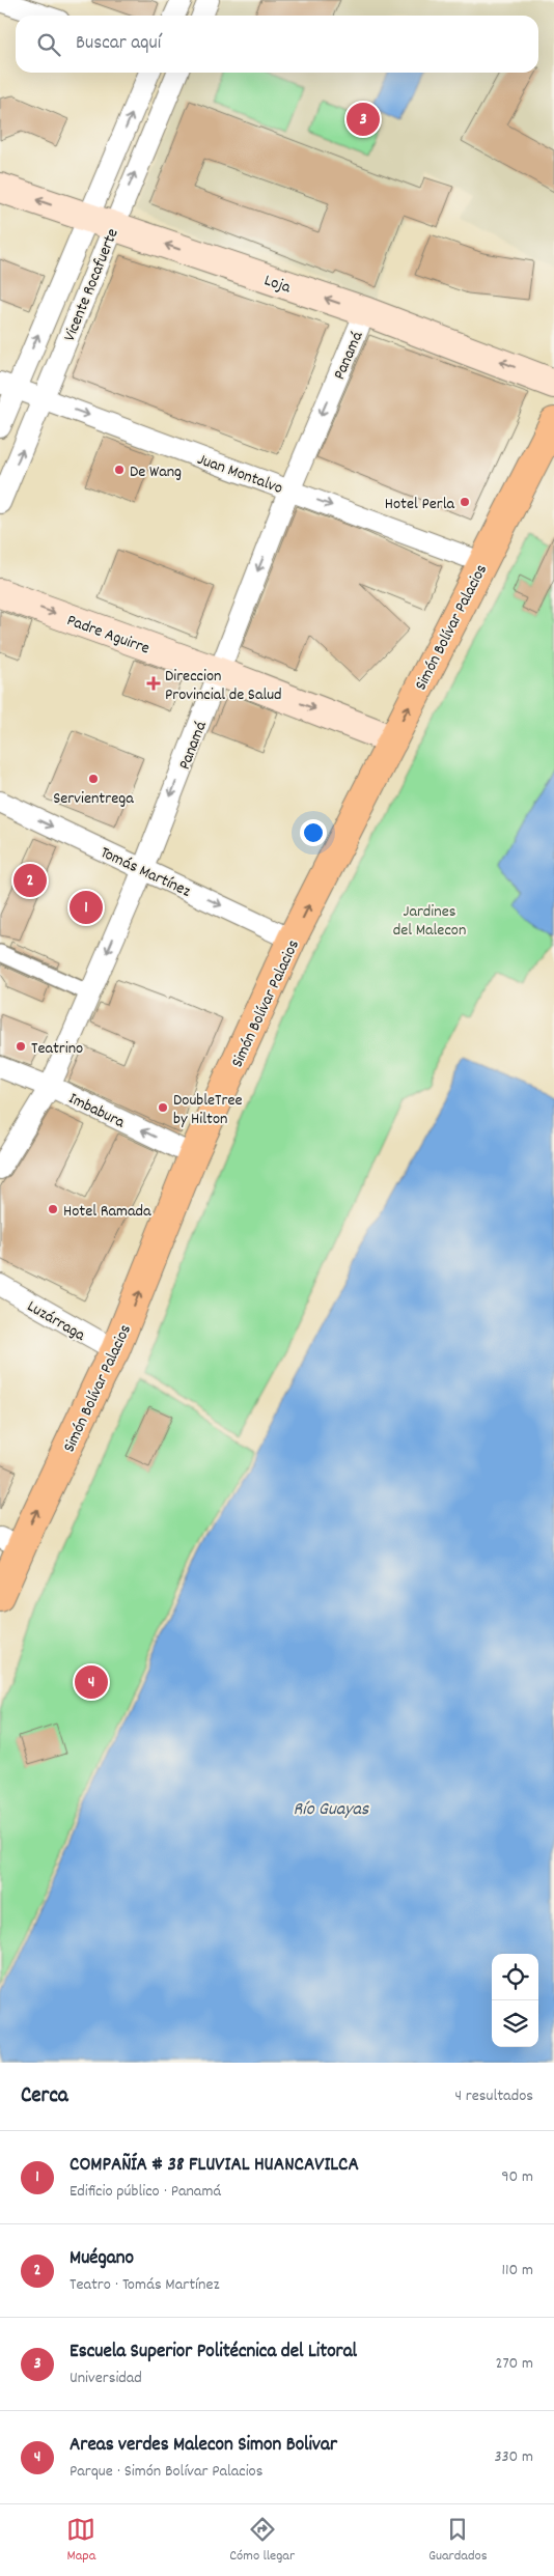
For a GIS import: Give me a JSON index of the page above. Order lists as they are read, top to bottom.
{
  "streets": {
    "main road": ["Loja", "Simón Bolívar Palacios", "Padre Aguirre"],
    "street": [
      "Vicente Rocafuerte",
      "Panamá",
      "Juan Montalvo",
      "Tomás Martínez",
      "Imbabura",
      "Luzárraga"
    ]
  },
  "crossings": [
    ["Loja", "Vicente Rocafuerte"],
    ["Loja", "Panamá"],
    ["Vicente Rocafuerte", "Juan Montalvo"],
    ["Panamá", "Juan Montalvo"],
    ["Panamá", "Padre Aguirre"],
    ["Panamá", "Tomás Martínez"],
    ["Panamá", "Imbabura"],
    ["Juan Montalvo", "Simón Bolívar Palacios"],
    ["Simón Bolívar Palacios", "Padre Aguirre"],
    ["Simón Bolívar Palacios", "Tomás Martínez"],
    ["Simón Bolívar Palacios", "Imbabura"],
    ["Simón Bolívar Palacios", "Luzárraga"]
  ],
  "one_way": [
    "Loja",
    "Panamá",
    "Juan Montalvo",
    "Simón Bolívar Palacios",
    "Padre Aguirre",
    "Imbabura"
  ],
  "water": ["Río Guayas"],
  "parks": ["Jardines del Malecon"],
  "places": {
    "other": [
      "De Wang",
      "Hotel Perla",
      "Servientrega",
      "Teatrino",
      "DoubleTree by Hilton",
      "Hotel Ramada"
    ],
    "health": ["Direccion Provincial de Salud"]
  },
  "page": {
    "search": "Buscar aquí",
    "pins": [
      "3",
      "2",
      "1",
      "4"
    ],
    "heading": ["Cerca", "4 resultados"],
    "list": [
      {
        "mark": "1",
        "name": "COMPAÑÍA # 38 FLUVIAL HUANCAVILCA",
        "note": "Edificio público · Panamá",
        "value": "90 m"
      },
      {
        "mark": "2",
        "name": "Muégano",
        "note": "Teatro · Tomás Martínez",
        "value": "110 m"
      },
      {
        "mark": "3",
        "name": "Escuela Superior Politécnica del Litoral",
        "note": "Universidad",
        "value": "270 m"
      },
      {
        "mark": "4",
        "name": "Areas verdes Malecon Simon Bolivar",
        "note": "Parque · Simón Bolívar Palacios",
        "value": "330 m"
      }
    ],
    "nav": ["Mapa", "Cómo llegar", "Guardados"]
  }
}
